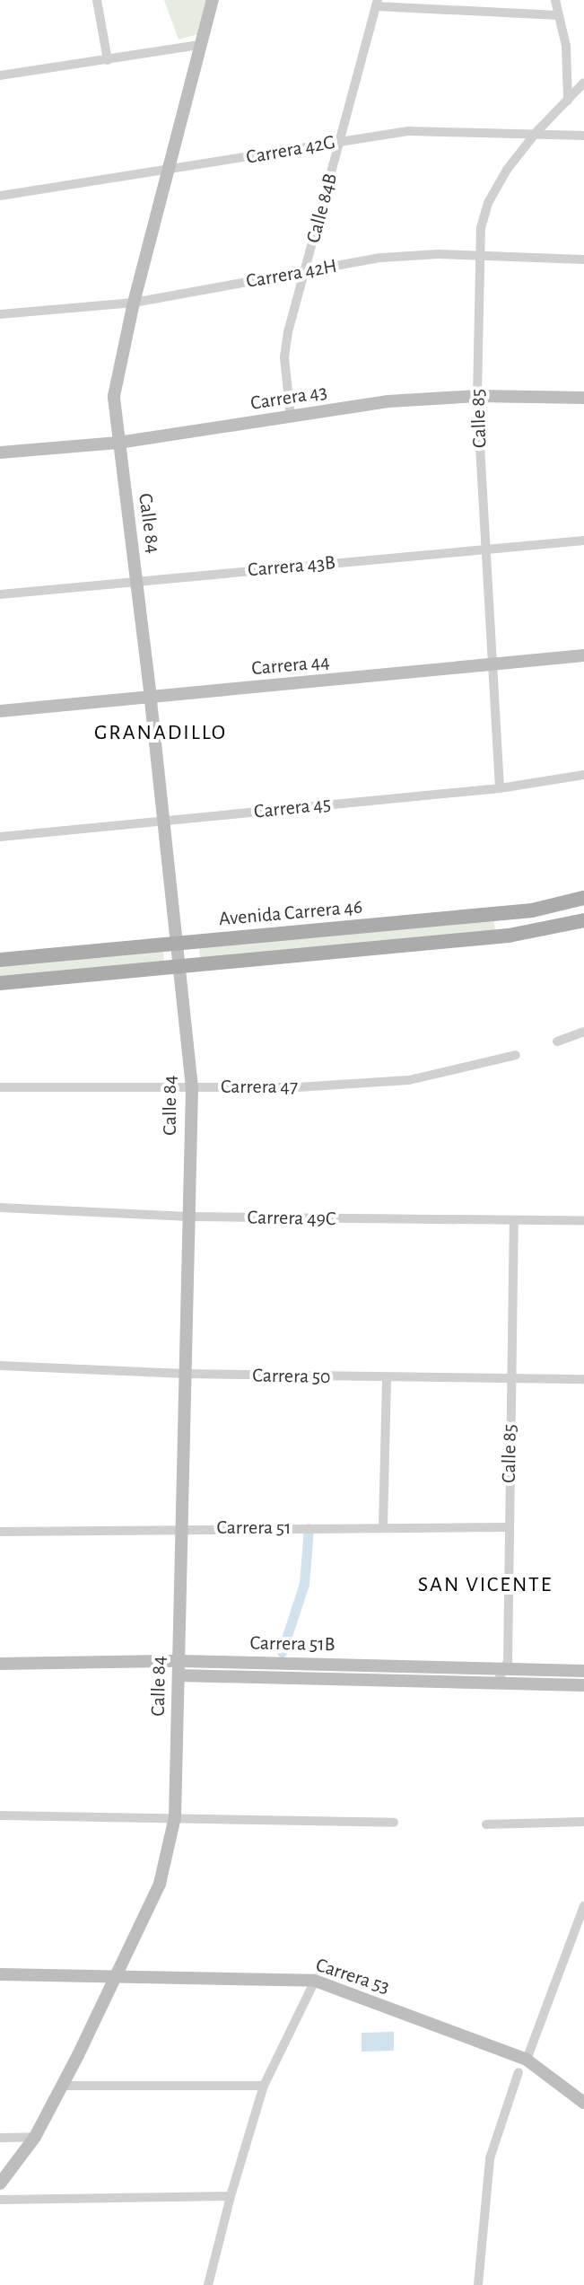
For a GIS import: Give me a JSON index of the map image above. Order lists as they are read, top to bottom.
{
  "streets": {
    "main road": ["Avenida Carrera 46"],
    "street": [
      "Carrera 42G",
      "Calle 84B",
      "Carrera 42H",
      "Carrera 43",
      "Calle 85",
      "Calle 84",
      "Carrera 43B",
      "Carrera 44",
      "Carrera 45",
      "Carrera 47",
      "Carrera 49C",
      "Carrera 50",
      "Carrera 51",
      "Carrera 51B",
      "Carrera 53"
    ]
  },
  "crossings": [
    ["Carrera 42G", "Calle 84B"],
    ["Carrera 42G", "Calle 85"],
    ["Carrera 42G", "Calle 84"],
    ["Calle 84B", "Carrera 42H"],
    ["Calle 84B", "Carrera 43"],
    ["Carrera 42H", "Calle 85"],
    ["Carrera 42H", "Calle 84"],
    ["Carrera 43", "Calle 85"],
    ["Carrera 43", "Calle 84"],
    ["Calle 85", "Carrera 43B"],
    ["Calle 85", "Carrera 44"],
    ["Calle 85", "Carrera 45"],
    ["Calle 85", "Carrera 49C"],
    ["Calle 85", "Carrera 50"],
    ["Calle 85", "Carrera 51"],
    ["Calle 85", "Carrera 51B"],
    ["Calle 84", "Carrera 43B"],
    ["Calle 84", "Carrera 44"],
    ["Calle 84", "Carrera 45"],
    ["Calle 84", "Avenida Carrera 46"],
    ["Calle 84", "Carrera 47"],
    ["Calle 84", "Carrera 49C"],
    ["Calle 84", "Carrera 50"],
    ["Calle 84", "Carrera 51"],
    ["Calle 84", "Carrera 51B"],
    ["Calle 84", "Carrera 53"]
  ],
  "districts": ["GRANADILLO", "SAN VICENTE"]
}
